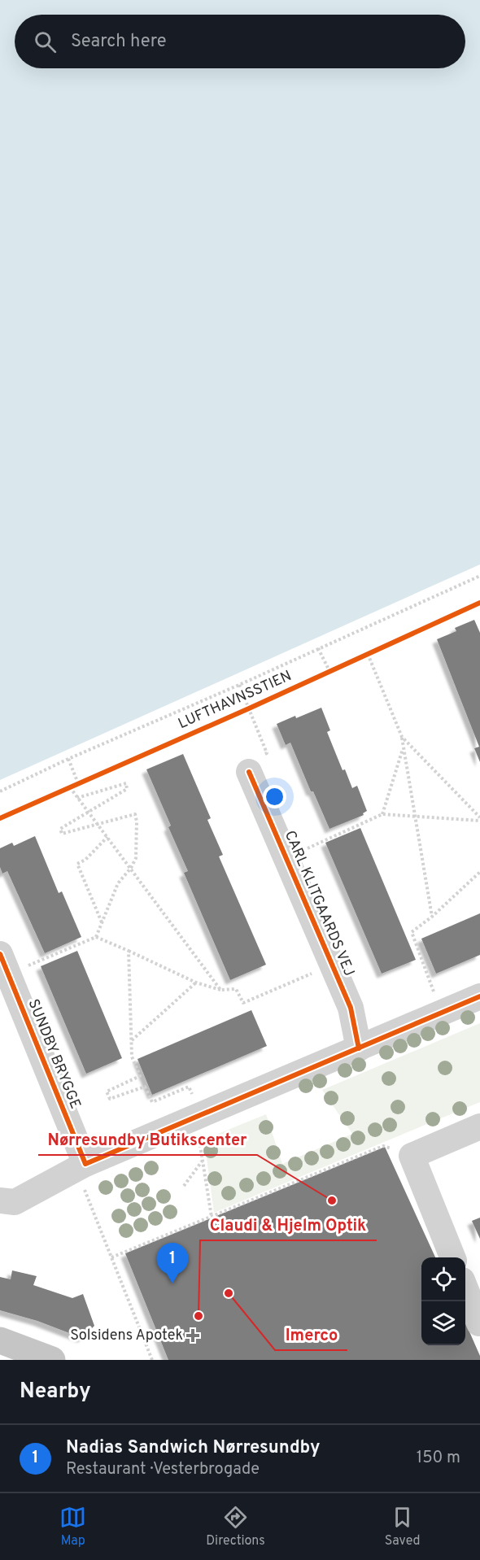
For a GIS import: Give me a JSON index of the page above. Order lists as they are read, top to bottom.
{
  "streets": {
    "street": ["CARL KLITGAARDS VEJ", "SUNDBY BRYGGE"],
    "cycle path": ["LUFTHAVNSSTIEN"]
  },
  "places": {
    "other": ["Nørresundby Butikscenter", "Imerco", "Claudi & Hjelm Optik"],
    "health": ["Solsidens Apotek"]
  },
  "page": {
    "search": "Search here",
    "pins": "1",
    "heading": "Nearby",
    "list": [
      {
        "mark": "1",
        "name": "Nadias Sandwich Nørresundby",
        "note": "Restaurant · Vesterbrogade",
        "value": "150 m"
      }
    ],
    "nav": ["Map", "Directions", "Saved"]
  }
}
